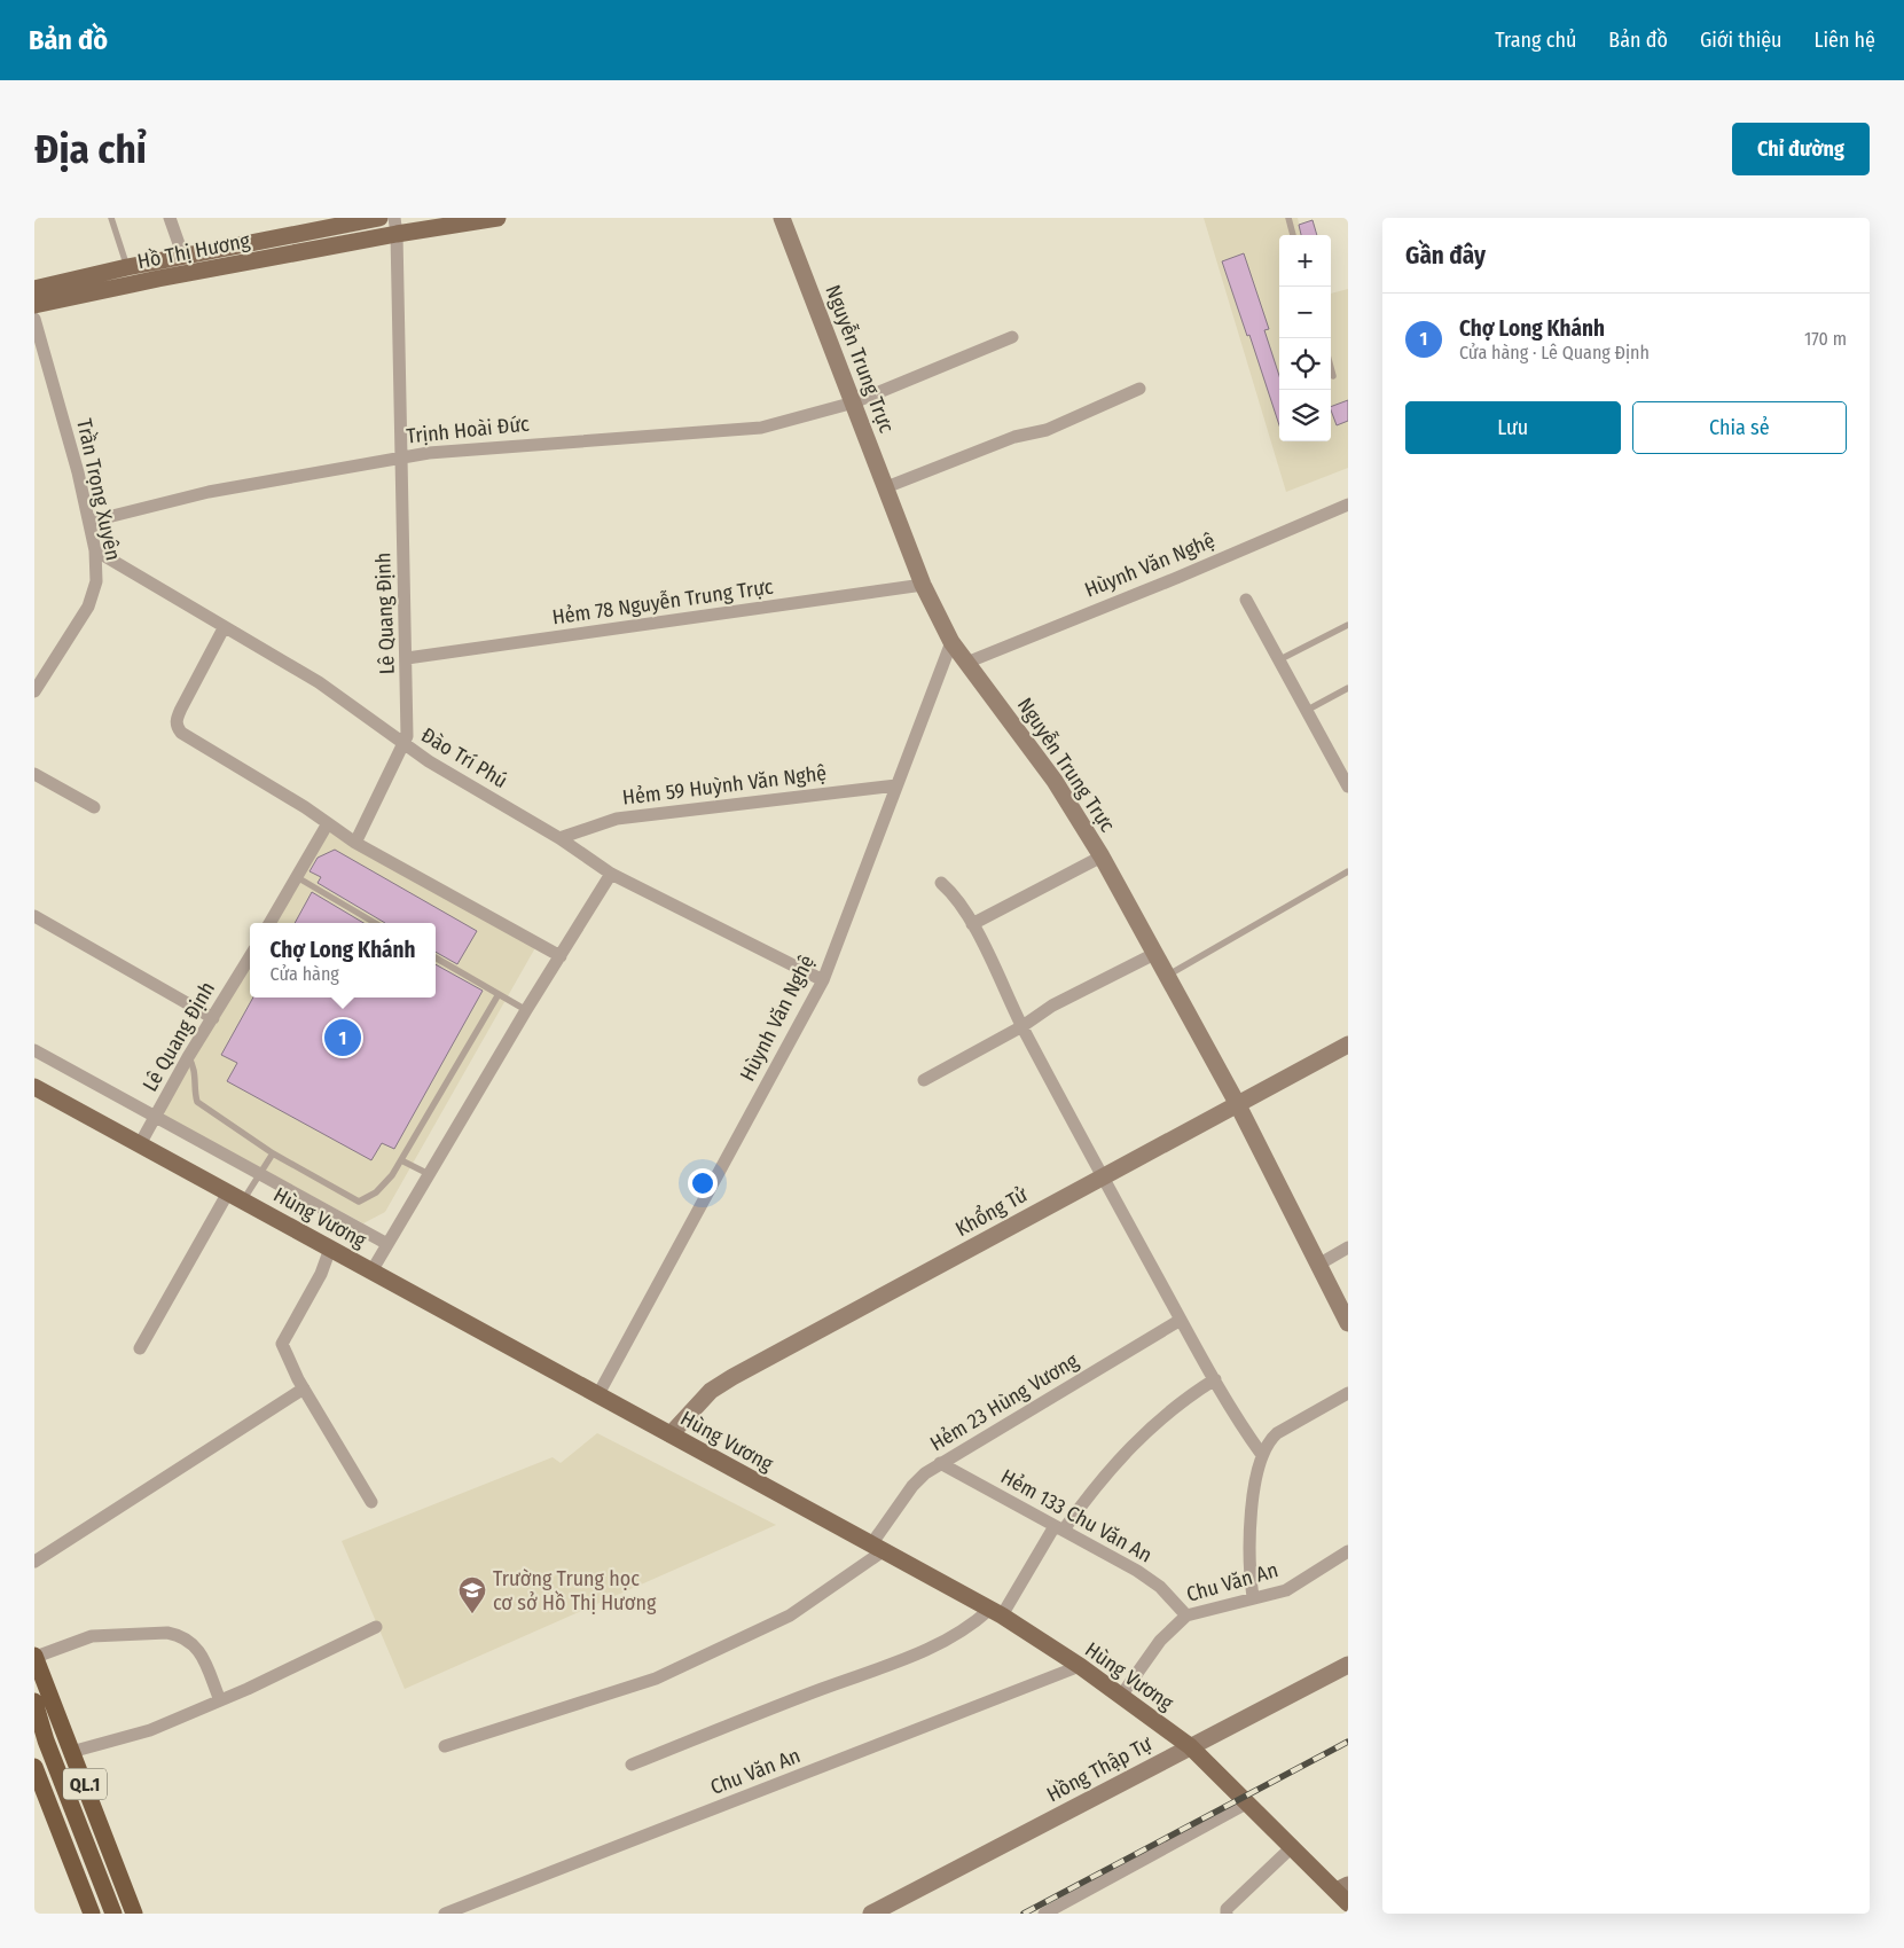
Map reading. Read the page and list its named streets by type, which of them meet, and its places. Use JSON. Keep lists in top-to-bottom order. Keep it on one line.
{"streets":{"highway":["QL.1"],"main road":["Hồ Thị Hương","Hùng Vương"],"street":["Nguyễn Trung Trực","Trịnh Hoài Đức","Trần Trọng Xuyên","Hùynh Văn Nghệ","Hẻm 78 Nguyễn Trung Trực","Lê Quang Định","Đào Trí Phú","Hẻm 59 Huỳnh Văn Nghệ","Khổng Tử","Hẻm 23 Hùng Vương","Hẻm 133 Chu Văn An","Chu Văn An","Hồng Thập Tự"]},"crossings":[["Hồ Thị Hương","Lê Quang Định"],["Nguyễn Trung Trực","Trịnh Hoài Đức"],["Nguyễn Trung Trực","Hùynh Văn Nghệ"],["Nguyễn Trung Trực","Hẻm 78 Nguyễn Trung Trực"],["Nguyễn Trung Trực","Khổng Tử"],["Trịnh Hoài Đức","Trần Trọng Xuyên"],["Trịnh Hoài Đức","Lê Quang Định"],["Trần Trọng Xuyên","Đào Trí Phú"],["Hùynh Văn Nghệ","Đào Trí Phú"],["Hùynh Văn Nghệ","Hẻm 59 Huỳnh Văn Nghệ"],["Hùynh Văn Nghệ","Hùng Vương"],["Hẻm 78 Nguyễn Trung Trực","Lê Quang Định"],["Lê Quang Định","Đào Trí Phú"],["Lê Quang Định","Hùng Vương"],["Đào Trí Phú","Hẻm 59 Huỳnh Văn Nghệ"],["Khổng Tử","Hùng Vương"],["Hùng Vương","Hẻm 23 Hùng Vương"],["Hùng Vương","Chu Văn An"],["Hùng Vương","Hồng Thập Tự"],["Hẻm 23 Hùng Vương","Hẻm 133 Chu Văn An"],["Hẻm 133 Chu Văn An","Chu Văn An"]],"places":{"school or university":["Trường Trung học cơ sở Hồ Thị Hương"]},"page":{"header":"Bản đồ","nav":["Trang chủ","Bản đồ","Giới thiệu","Liên hệ"],"buttons":["Chỉ đường",["Lưu","Chia sẻ"]],"title":"Địa chỉ","heading":"Gần đây","map_buttons":["+","−"],"list":[{"mark":"1","name":"Chợ Long Khánh","note":"Cửa hàng · Lê Quang Định","value":"170 m"}],"popup":["Chợ Long Khánh","Cửa hàng"],"pins":"1"}}
